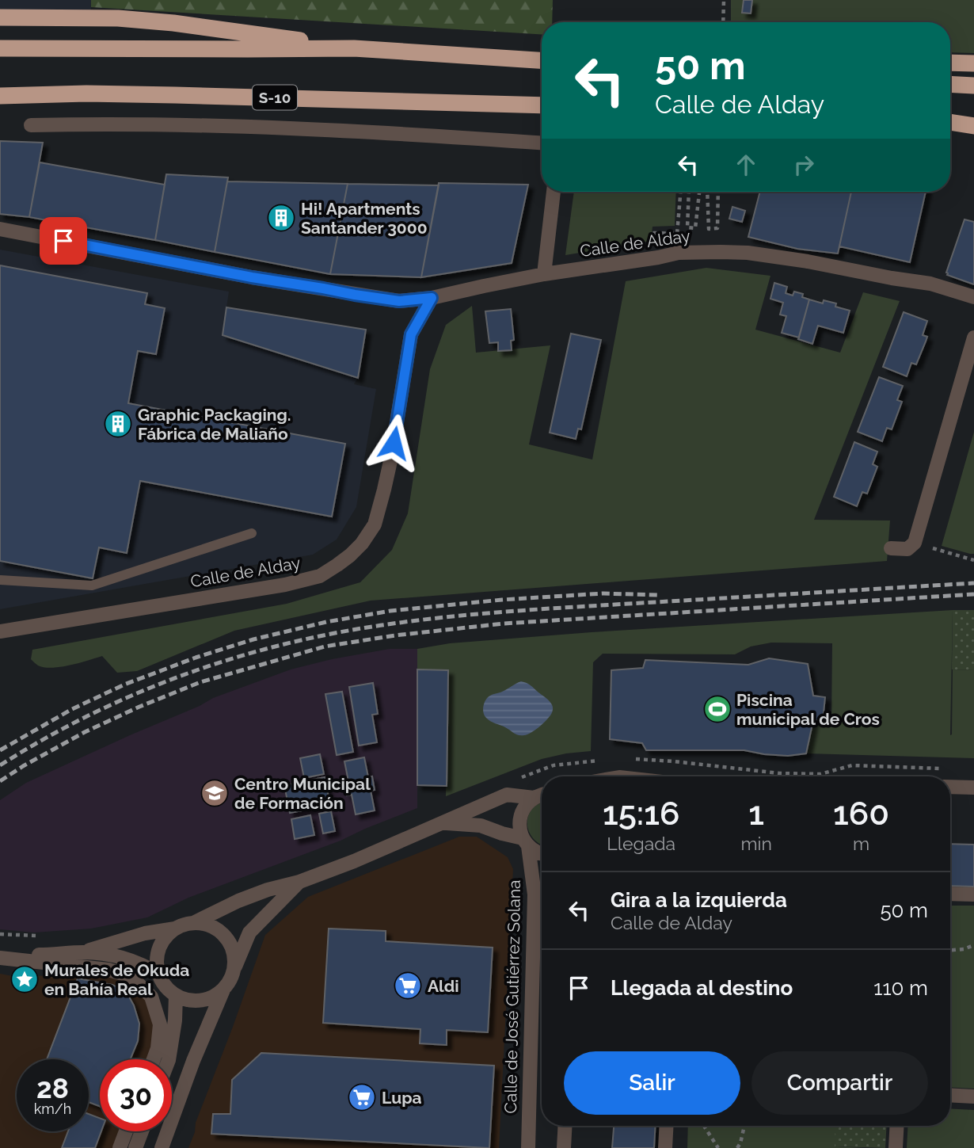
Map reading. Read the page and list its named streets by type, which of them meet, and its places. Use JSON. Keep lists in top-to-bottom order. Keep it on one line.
{"streets":{"highway":["S-10"],"street":["Calle de Alday","Calle de José Gutiérrez Solana"]},"places":{"building":["Hi! Apartments Santander 3000","Graphic Packaging. Fábrica de Maliaño"],"sports":["Piscina municipal de Cros"],"school or university":["Centro Municipal de Formación"],"place":["Murales de Okuda en Bahía Real"],"supermarket":["Aldi","Lupa"]},"page":{"turn":["50 m","Calle de Alday"],"eta":["15:16","Llegada","1","min","160","m"],"list":[{"name":"Gira a la izquierda","note":"Calle de Alday","value":"50 m"},{"name":"Llegada al destino","value":"110 m"}],"buttons":["Salir","Compartir"],"speed":"28 km/h","limit":"30"}}
